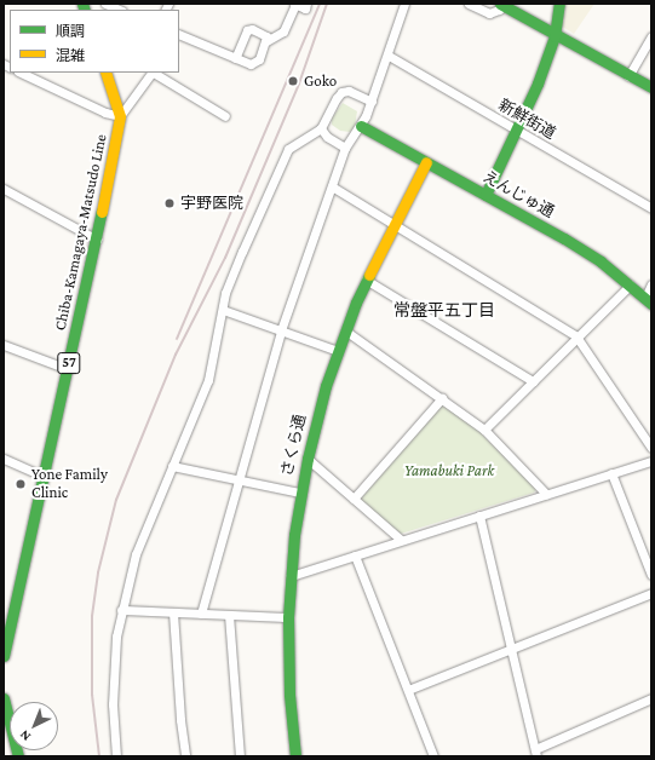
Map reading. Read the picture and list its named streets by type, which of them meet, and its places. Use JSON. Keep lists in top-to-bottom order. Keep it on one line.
{"streets":{"street":["新鮮街道","えんじゅ通","Chiba-Kamagaya-Matsudo Line","57","さくら通"]},"crossings":[["えんじゅ通","さくら通"]],"districts":["常盤平五丁目"],"parks":["Yamabuki Park"],"places":["Goko","宇野医院","Yone Family Clinic"],"legend":["順調","混雑"],"north":"bottom left"}
